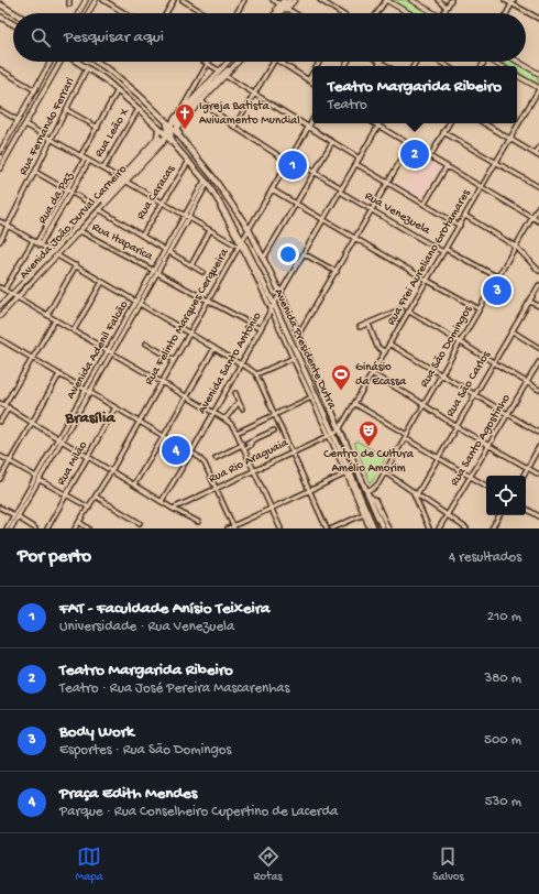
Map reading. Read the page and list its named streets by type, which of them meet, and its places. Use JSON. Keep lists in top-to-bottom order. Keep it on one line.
{"streets":{"highway":["Avenida Presidente Dutra"],"main road":["Avenida João Durval Carneiro"],"street":["Rua Fernando Ferrari","Rua Leão X","Rua Caracas","Rua da Paz","Rua Venezuela","Rua Itaparica","Rua Frei Aureliano Grotamares","Rua Felinto Marques Cerqueira","Rua São Domingos","Avenida Adenil Falcão","Avenida Santo Antônio","Rua São Carlos","Rua Santo Agostinho","Rua Rio Araguaia","Rua Milão"]},"crossings":[["Rua Fernando Ferrari","Avenida Presidente Dutra"],["Rua Leão X","Avenida Presidente Dutra"],["Rua Caracas","Avenida Presidente Dutra"],["Rua Venezuela","Rua Frei Aureliano Grotamares"],["Rua Venezuela","Rua Felinto Marques Cerqueira"],["Rua Venezuela","Rua São Domingos"],["Rua Venezuela","Avenida Santo Antônio"],["Avenida João Durval Carneiro","Rua Itaparica"],["Rua Itaparica","Rua Felinto Marques Cerqueira"],["Rua Itaparica","Avenida Adenil Falcão"],["Rua Itaparica","Avenida Santo Antônio"],["Rua Frei Aureliano Grotamares","Avenida Presidente Dutra"],["Rua Frei Aureliano Grotamares","Rua Rio Araguaia"],["Rua Felinto Marques Cerqueira","Avenida Presidente Dutra"],["Rua São Domingos","Avenida Presidente Dutra"],["Avenida Presidente Dutra","Avenida Adenil Falcão"],["Avenida Presidente Dutra","Avenida Santo Antônio"],["Avenida Presidente Dutra","Rua Rio Araguaia"]],"districts":["Brasília"],"places":{"church":["Igreja Batista Avivamento Mundial"],"sports":["Ginásio da Ecassa"],"theatre":["Centro de Cultura Amélio Amorim"]},"page":{"search":"Pesquisar aqui","popup":["Teatro Margarida Ribeiro","Teatro"],"pins":["2","1","3","4"],"heading":["Por perto","4 resultados"],"list":[{"mark":"1","name":"FAT - Faculdade Anísio Teixeira","note":"Universidade · Rua Venezuela","value":"210 m"},{"mark":"2","name":"Teatro Margarida Ribeiro","note":"Teatro · Rua José Pereira Mascarenhas","value":"380 m"},{"mark":"3","name":"Body Work","note":"Esportes · Rua São Domingos","value":"500 m"},{"mark":"4","name":"Praça Edith Mendes","note":"Parque · Rua Conselheiro Cupertino de Lacerda","value":"530 m"}],"nav":["Mapa","Rotas","Salvos"]}}
